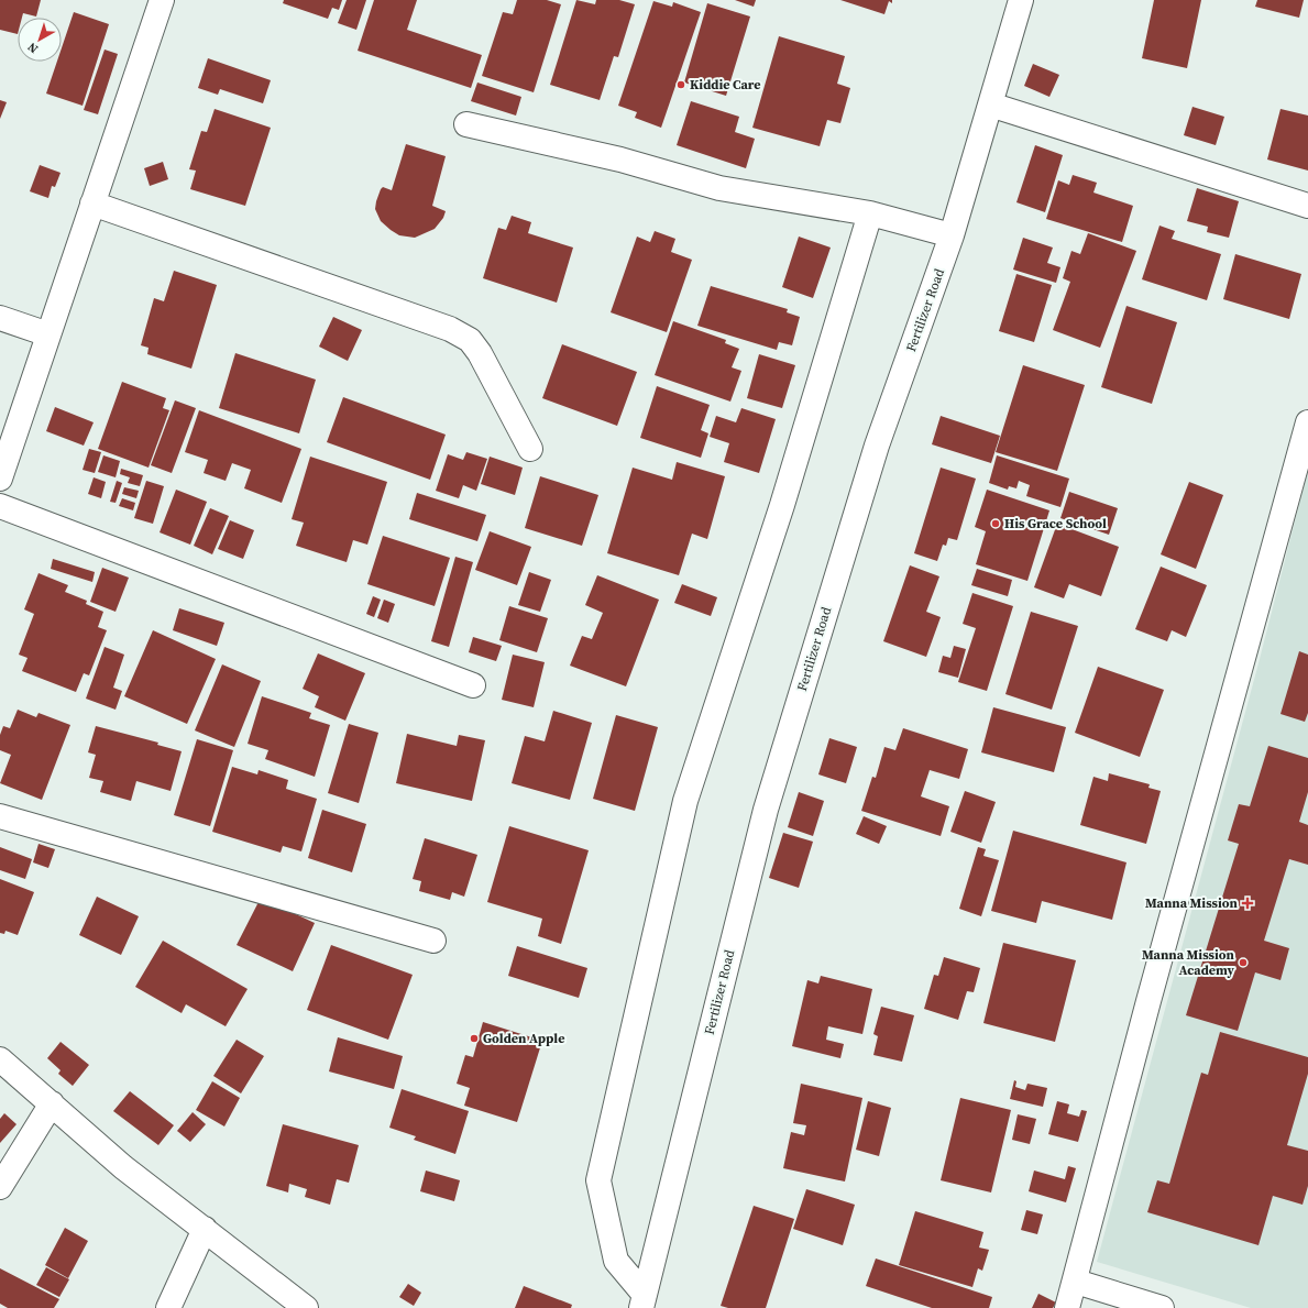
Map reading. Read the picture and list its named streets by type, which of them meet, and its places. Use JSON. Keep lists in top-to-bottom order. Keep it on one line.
{"streets":{"street":["Fertilizer Road"]},"places":{"other":["Kiddie Care","His Grace School","Manna Mission Academy","Golden Apple"],"health":["Manna Mission"]},"north":"bottom left"}
